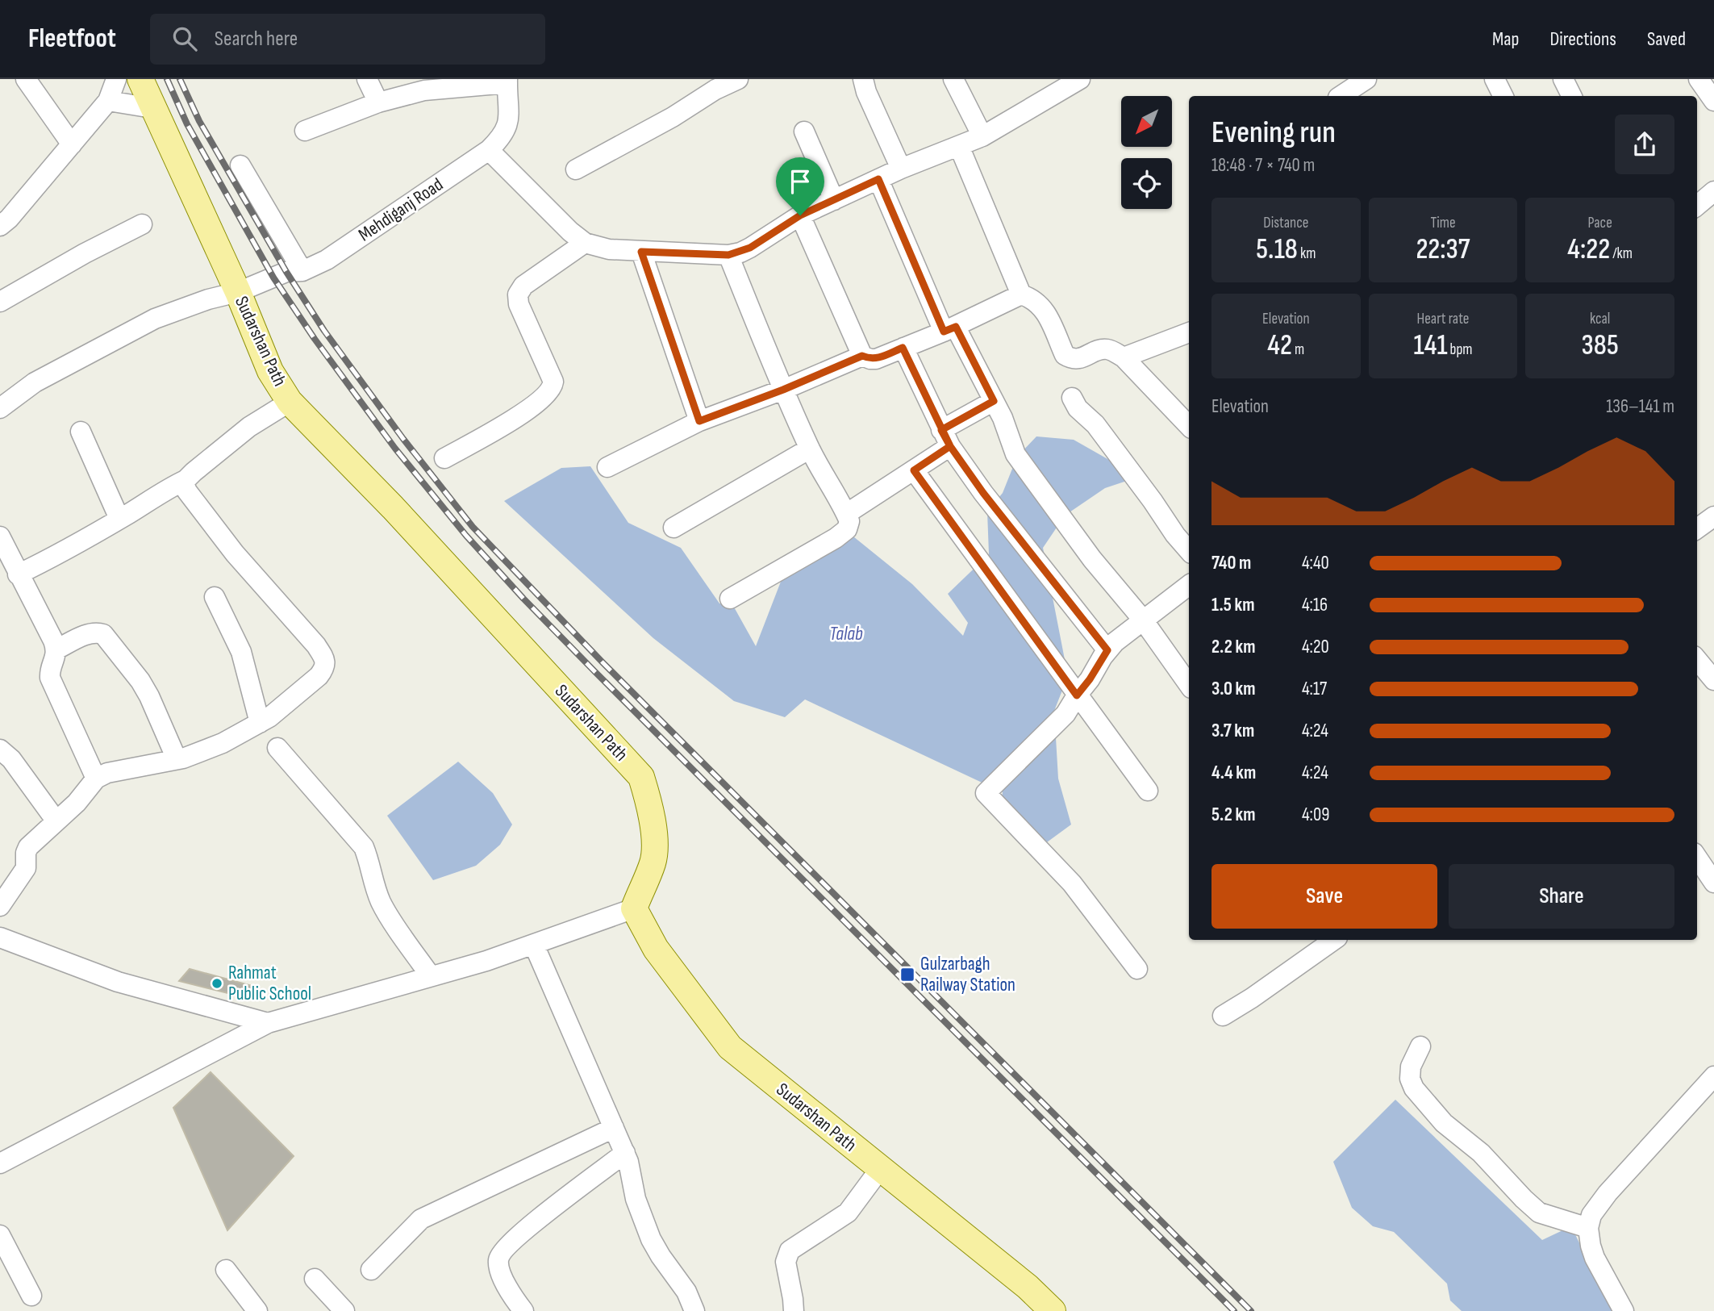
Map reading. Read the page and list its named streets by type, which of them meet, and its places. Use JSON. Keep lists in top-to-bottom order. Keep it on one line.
{"streets":{"main road":["Sudarshan Path"],"street":["Mehdiganj Road"]},"crossings":[["Mehdiganj Road","Sudarshan Path"]],"water":["Talab"],"places":{"transit":["Gulzarbagh Railway Station"],"other":["Rahmat Public School"]},"north":"bottom left","page":{"header":"Fleetfoot","search":"Search here","nav":["Map","Directions","Saved"],"heading":["Evening run","18:48 · 7 × 740 m"],"stats":[["Distance","5.18 km"],["Time","22:37"],["Pace","4:22 /km"],["Elevation","42 m"],["Heart rate","141 bpm"],["kcal","385"]],"chart":["Elevation","136–141 m"],"list":[{"name":"740 m","note":"4:40"},{"name":"1.5 km","note":"4:16"},{"name":"2.2 km","note":"4:20"},{"name":"3.0 km","note":"4:17"},{"name":"3.7 km","note":"4:24"},{"name":"4.4 km","note":"4:24"},{"name":"5.2 km","note":"4:09"}],"buttons":["Save","Share"]}}
